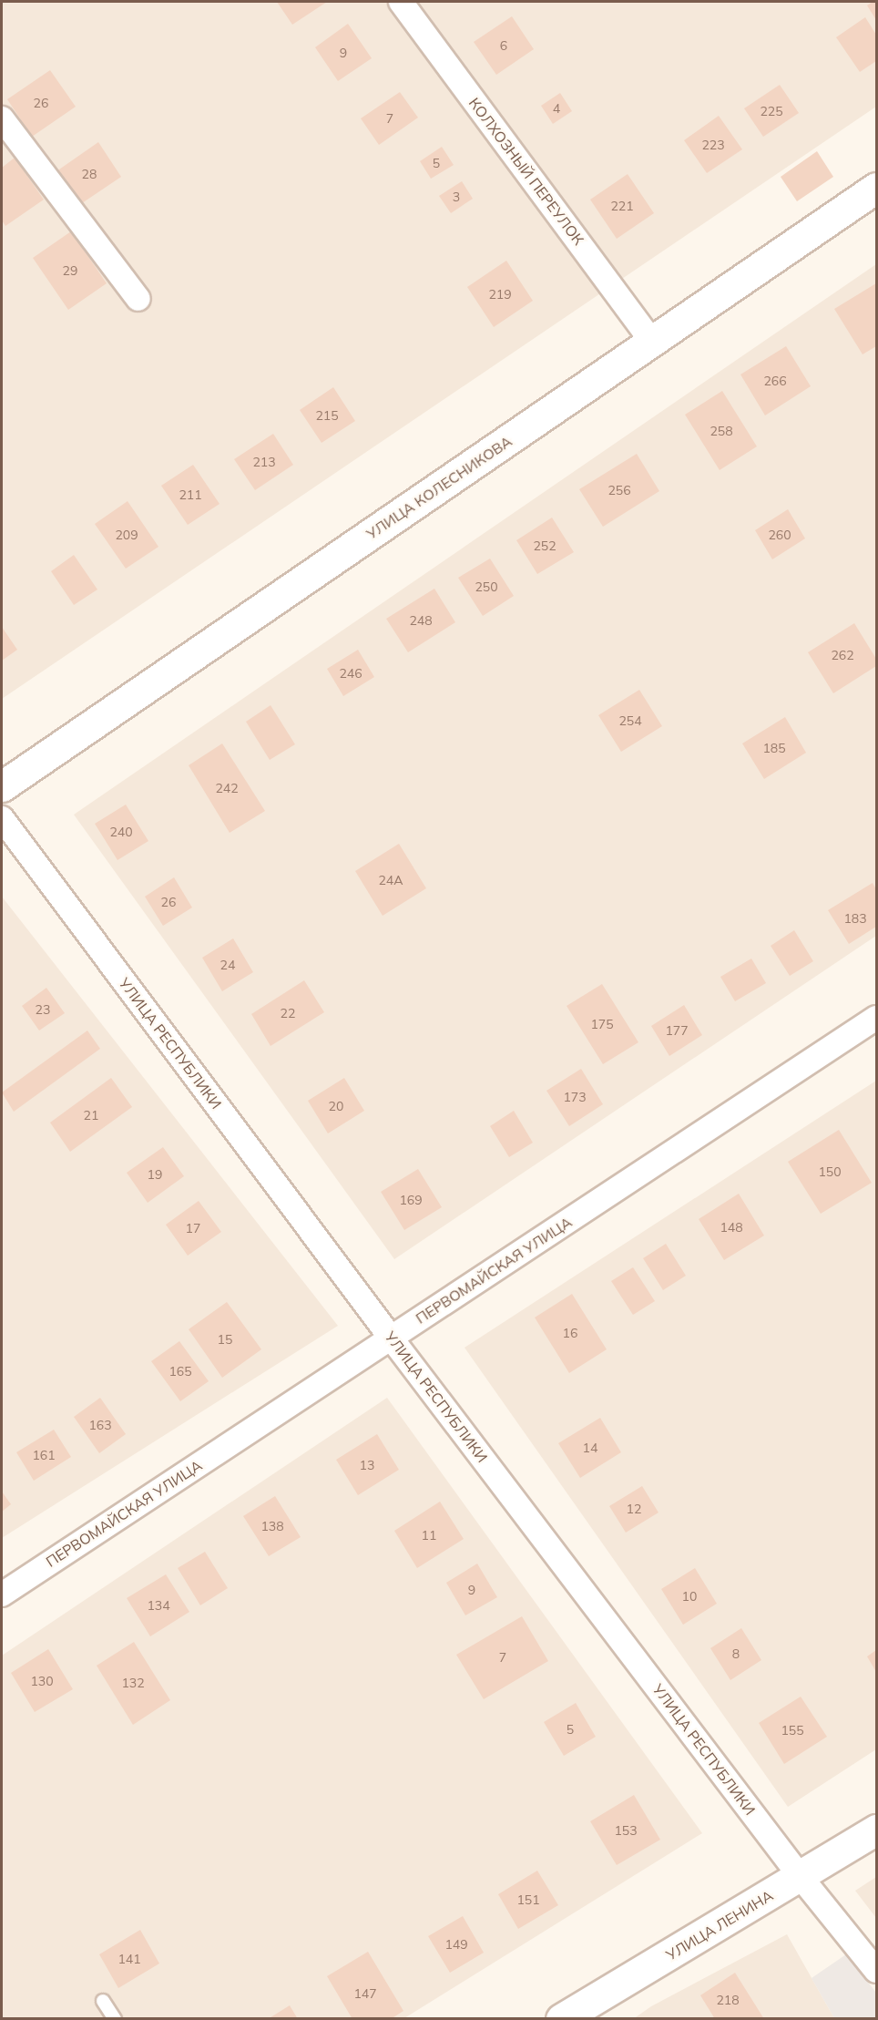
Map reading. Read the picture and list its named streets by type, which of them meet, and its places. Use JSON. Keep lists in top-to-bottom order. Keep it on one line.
{"streets":{"street":["КОЛХОЗНЫЙ ПЕРЕУЛОК","УЛИЦА КОЛЕСНИКОВА","УЛИЦА РЕСПУБЛИКИ","ПЕРВОМАЙСКАЯ УЛИЦА","УЛИЦА ЛЕНИНА"]},"crossings":[["КОЛХОЗНЫЙ ПЕРЕУЛОК","УЛИЦА КОЛЕСНИКОВА"],["УЛИЦА РЕСПУБЛИКИ","ПЕРВОМАЙСКАЯ УЛИЦА"],["УЛИЦА РЕСПУБЛИКИ","УЛИЦА ЛЕНИНА"]],"house_numbers":["6","9","26","4","225","7","223","5","28","3","221","29","219","266","215","258","213","256","211","209","260","252","250","248","262","246","254","185","242","240","24А","26","183","24","23","22","175","177","173","20","21","150","19","169","148","17","16","15","165","163","14","161","13","12","138","11","9","10","134","8","7","130","132","5","155","153","151","149","141","147","218"]}
